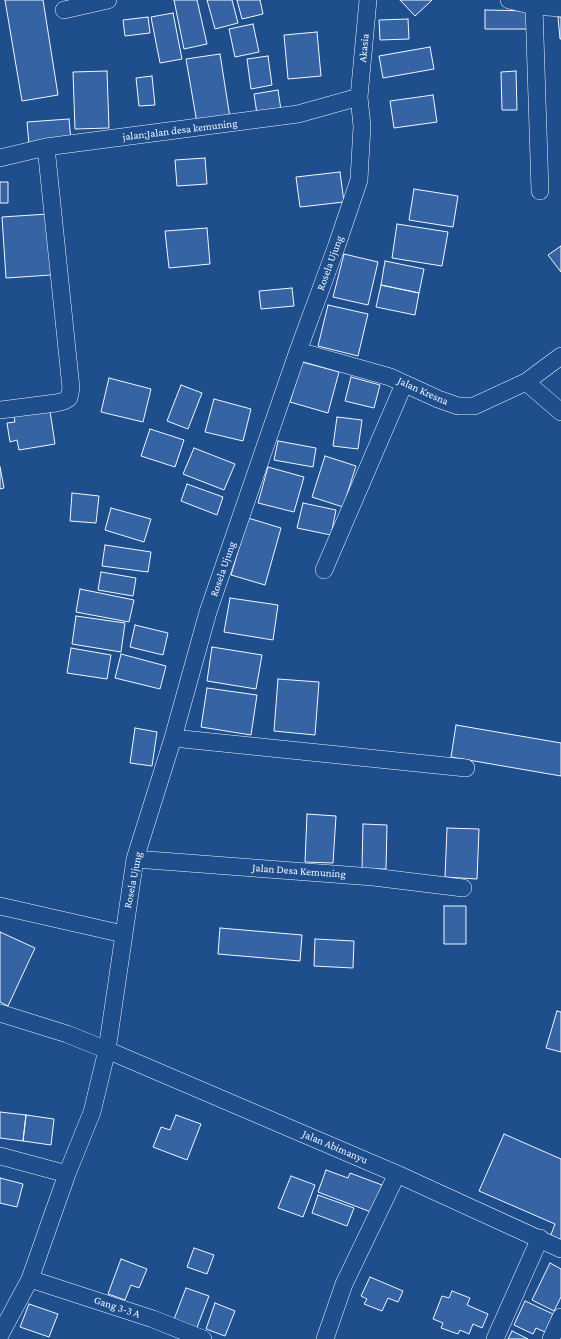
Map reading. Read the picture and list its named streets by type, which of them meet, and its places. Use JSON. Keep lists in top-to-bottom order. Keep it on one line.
{"streets":{"street":["Akasia","jalan;Jalan desa kemuning","Rosela Ujung","Jalan Kresna","Jalan Desa Kemuning","Jalan Abimanyu","Gang 3-3 A"]},"crossings":[["Akasia","jalan;Jalan desa kemuning"],["Akasia","Rosela Ujung"],["jalan;Jalan desa kemuning","Rosela Ujung"],["Rosela Ujung","Jalan Kresna"],["Rosela Ujung","Jalan Desa Kemuning"],["Rosela Ujung","Jalan Abimanyu"],["Rosela Ujung","Gang 3-3 A"]]}
